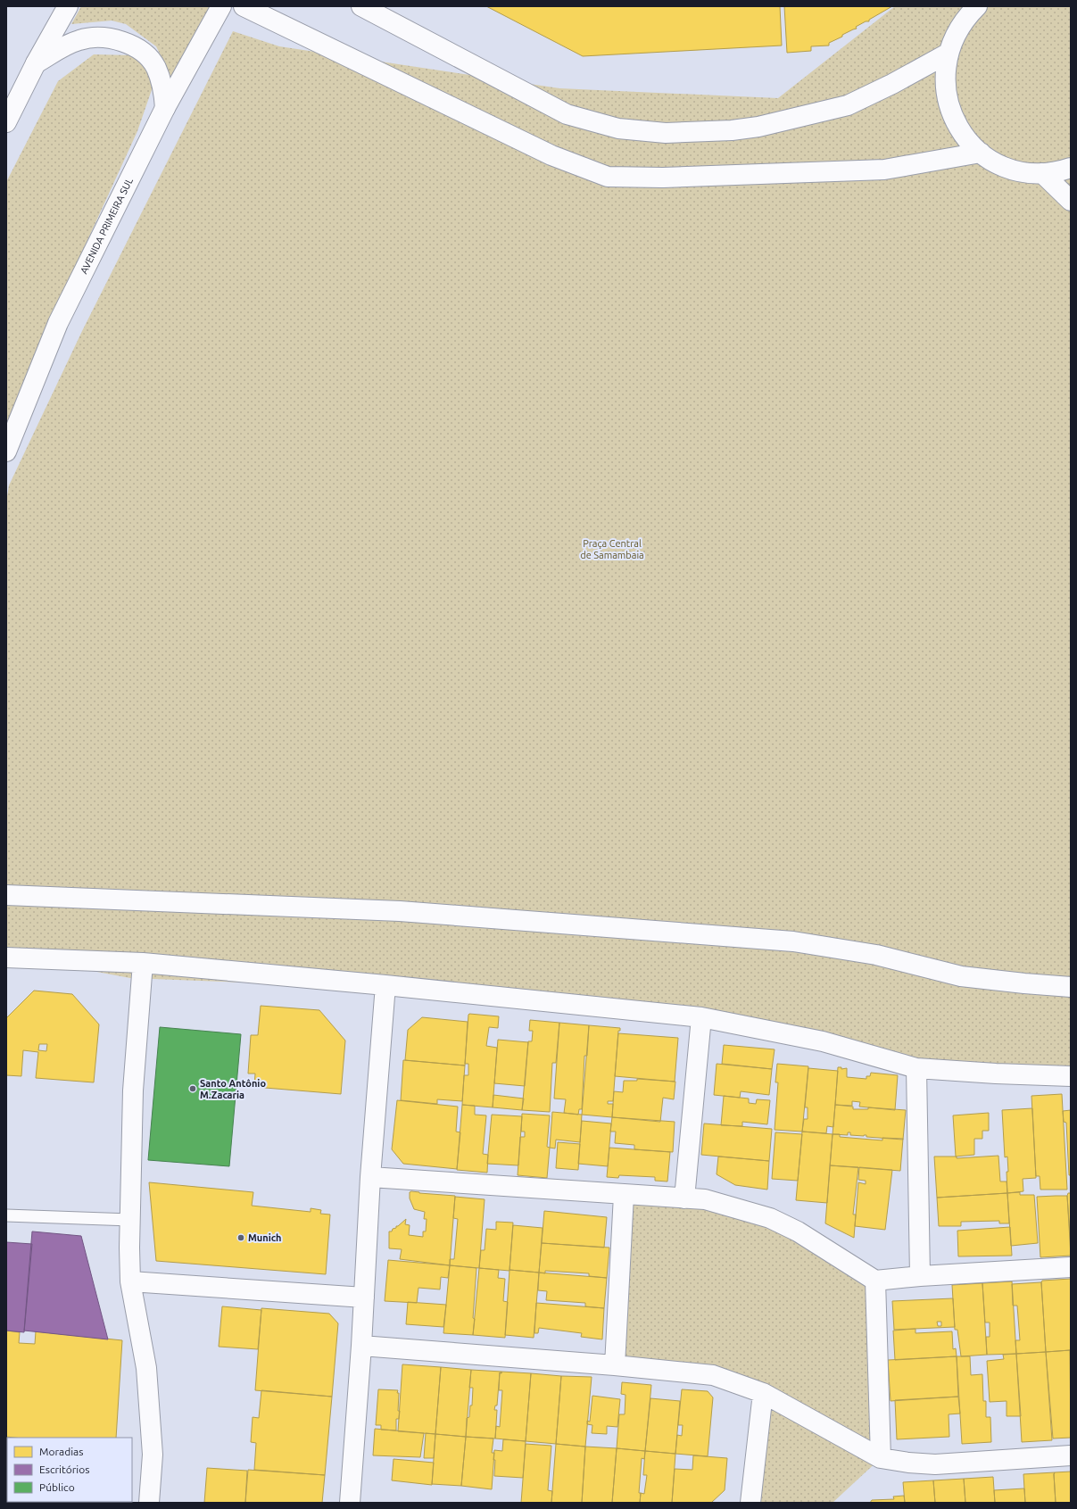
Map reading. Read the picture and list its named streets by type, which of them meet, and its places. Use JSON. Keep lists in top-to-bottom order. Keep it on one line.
{"streets":{"street":["AVENIDA PRIMEIRA SUL"]},"parks":["Praça Central de Samambaia"],"places":["Santo Antônio M.Zacaria","Munich"],"legend":["Moradias","Escritórios","Público"]}
